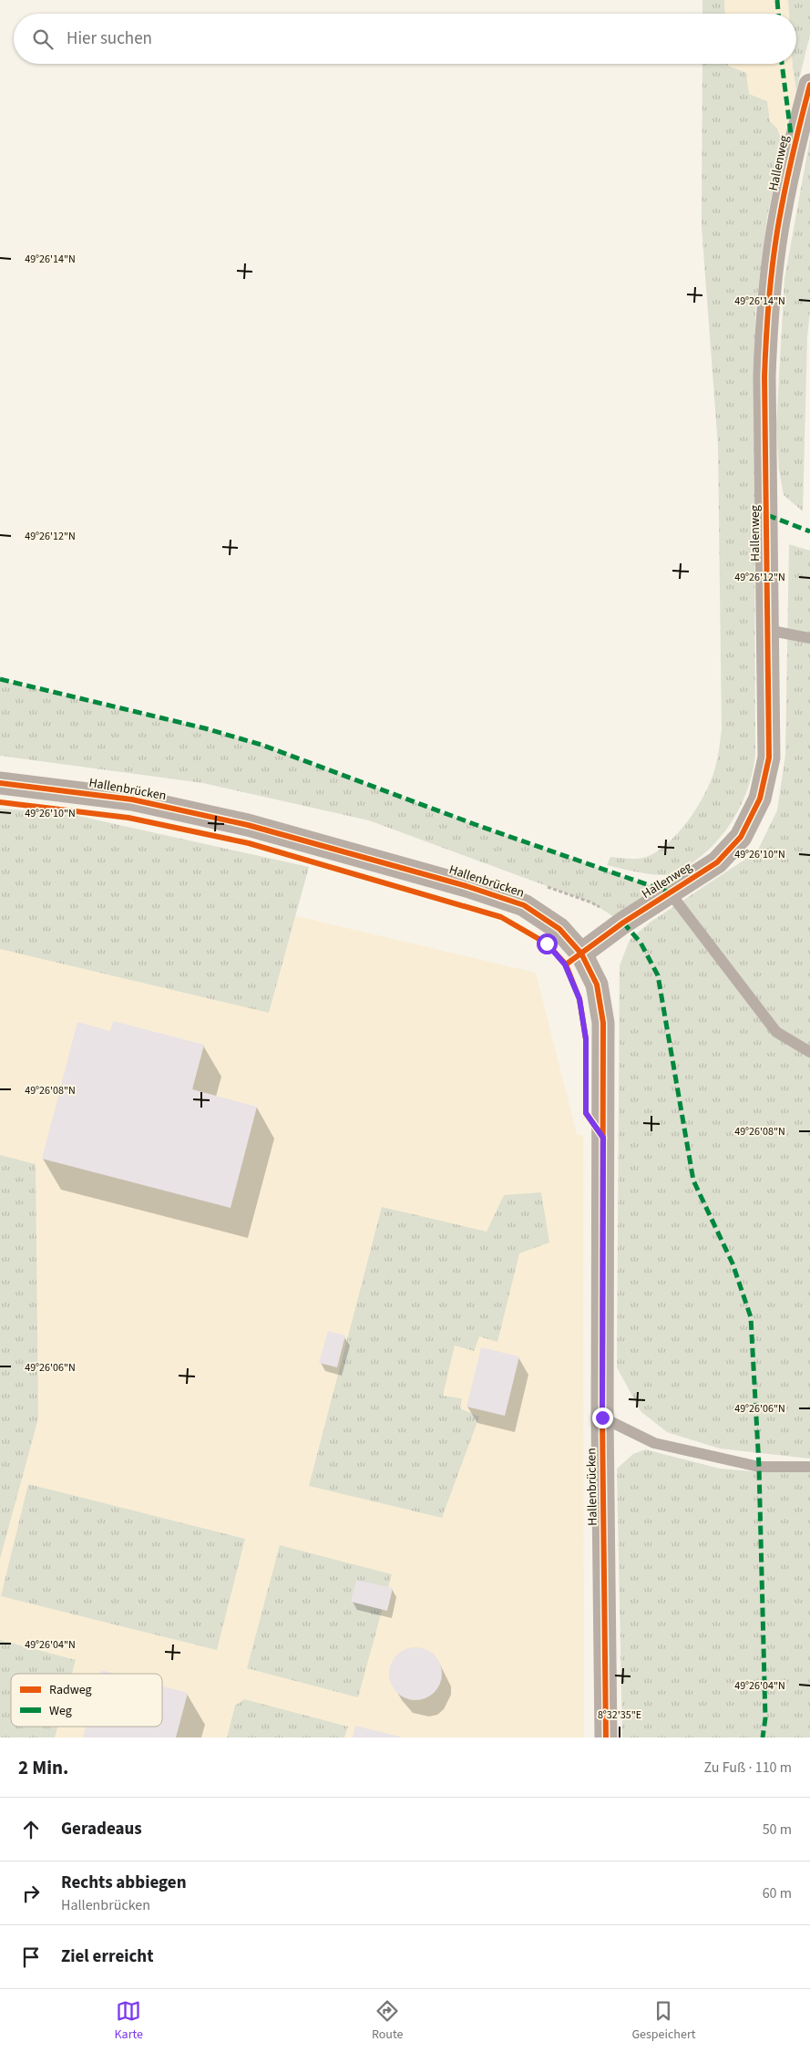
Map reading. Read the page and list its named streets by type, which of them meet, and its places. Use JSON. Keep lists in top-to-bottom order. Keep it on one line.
{"streets":{"street":["Hallenweg","Hallenbrücken"]},"crossings":[["Hallenweg","Hallenbrücken"]],"legend":["Radweg","Weg"],"page":{"search":"Hier suchen","heading":["2 Min.","Zu Fuß · 110 m"],"list":[["Geradeaus","50 m"],["Rechts abbiegen","Hallenbrücken","60 m"],"Ziel erreicht"],"nav":["Karte","Route","Gespeichert"]},"coordinates":["49°26'14\"N","49°26'12\"N","49°26'10\"N","49°26'08\"N","49°26'06\"N","49°26'04\"N","8°32'35\"E"]}
